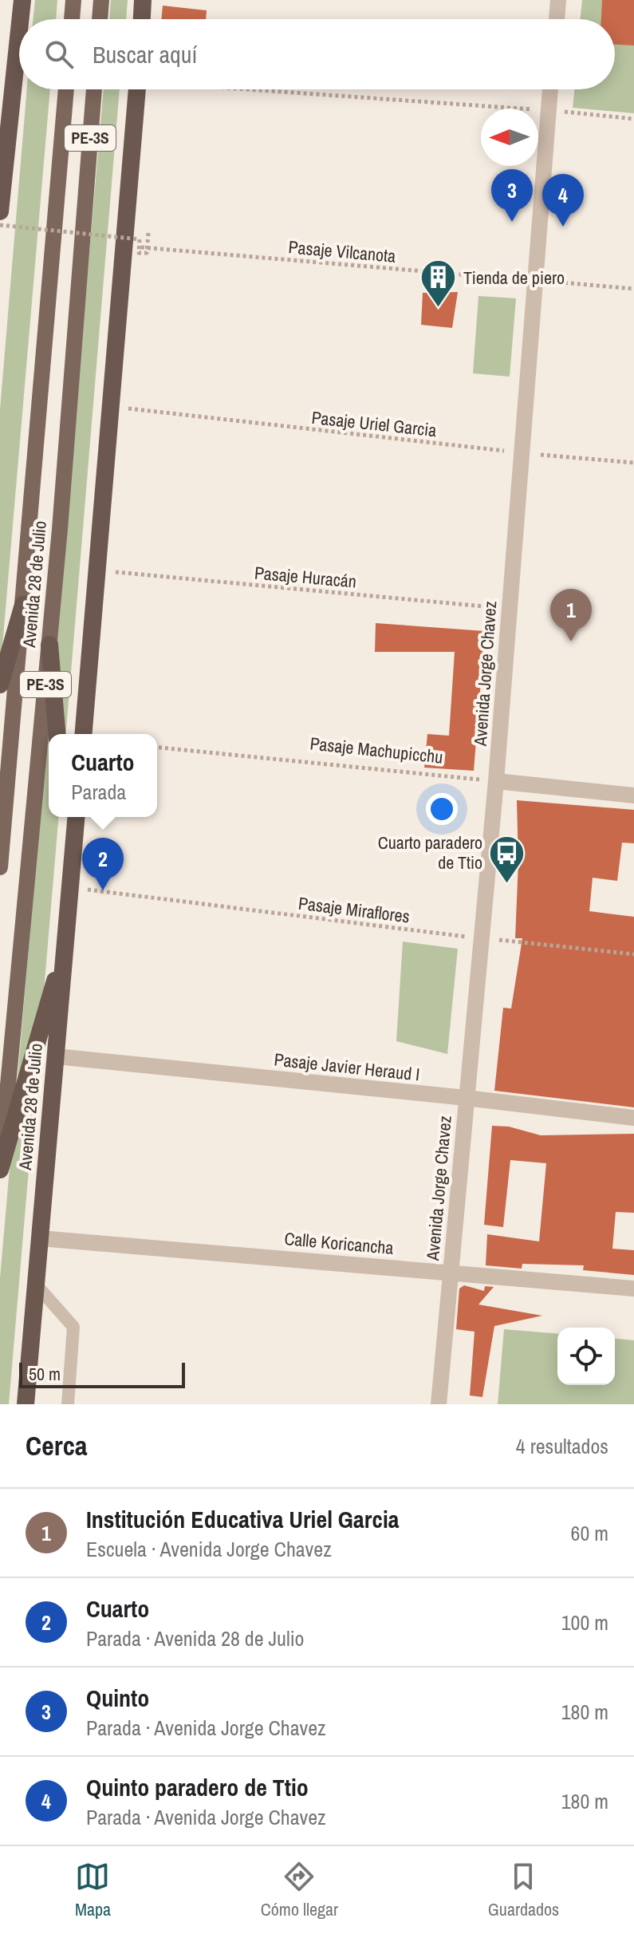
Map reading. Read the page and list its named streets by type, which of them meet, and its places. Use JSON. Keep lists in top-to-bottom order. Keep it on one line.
{"streets":{"highway":["Avenida 28 de Julio"],"main road":["PE-3S"],"street":["Avenida Jorge Chavez","Pasaje Javier Heraud I","Calle Koricancha"],"path":["Pasaje Vilcanota","Pasaje Uriel Garcia","Pasaje Huracán","Pasaje Machupicchu","Pasaje Miraflores"]},"crossings":[["Pasaje Vilcanota","Avenida Jorge Chavez"],["Pasaje Uriel Garcia","Avenida Jorge Chavez"],["Pasaje Huracán","Avenida Jorge Chavez"],["Avenida 28 de Julio","Pasaje Miraflores"],["Avenida 28 de Julio","Pasaje Javier Heraud I"],["Avenida 28 de Julio","Calle Koricancha"],["Avenida Jorge Chavez","Pasaje Machupicchu"],["Avenida Jorge Chavez","Pasaje Miraflores"],["Avenida Jorge Chavez","Pasaje Javier Heraud I"],["Avenida Jorge Chavez","Calle Koricancha"]],"places":{"building":["Tienda de piero"],"bus stop":["Cuarto paradero de Ttio"]},"scale_bar":"50 m","north":"left","page":{"search":"Buscar aquí","pins":["3","4","1","2"],"popup":["Cuarto","Parada"],"scale":"50 m","heading":["Cerca","4 resultados"],"list":[{"mark":"1","name":"Institución Educativa Uriel Garcia","note":"Escuela · Avenida Jorge Chavez","value":"60 m"},{"mark":"2","name":"Cuarto","note":"Parada · Avenida 28 de Julio","value":"100 m"},{"mark":"3","name":"Quinto","note":"Parada · Avenida Jorge Chavez","value":"180 m"},{"mark":"4","name":"Quinto paradero de Ttio","note":"Parada · Avenida Jorge Chavez","value":"180 m"}],"nav":["Mapa","Cómo llegar","Guardados"]}}
